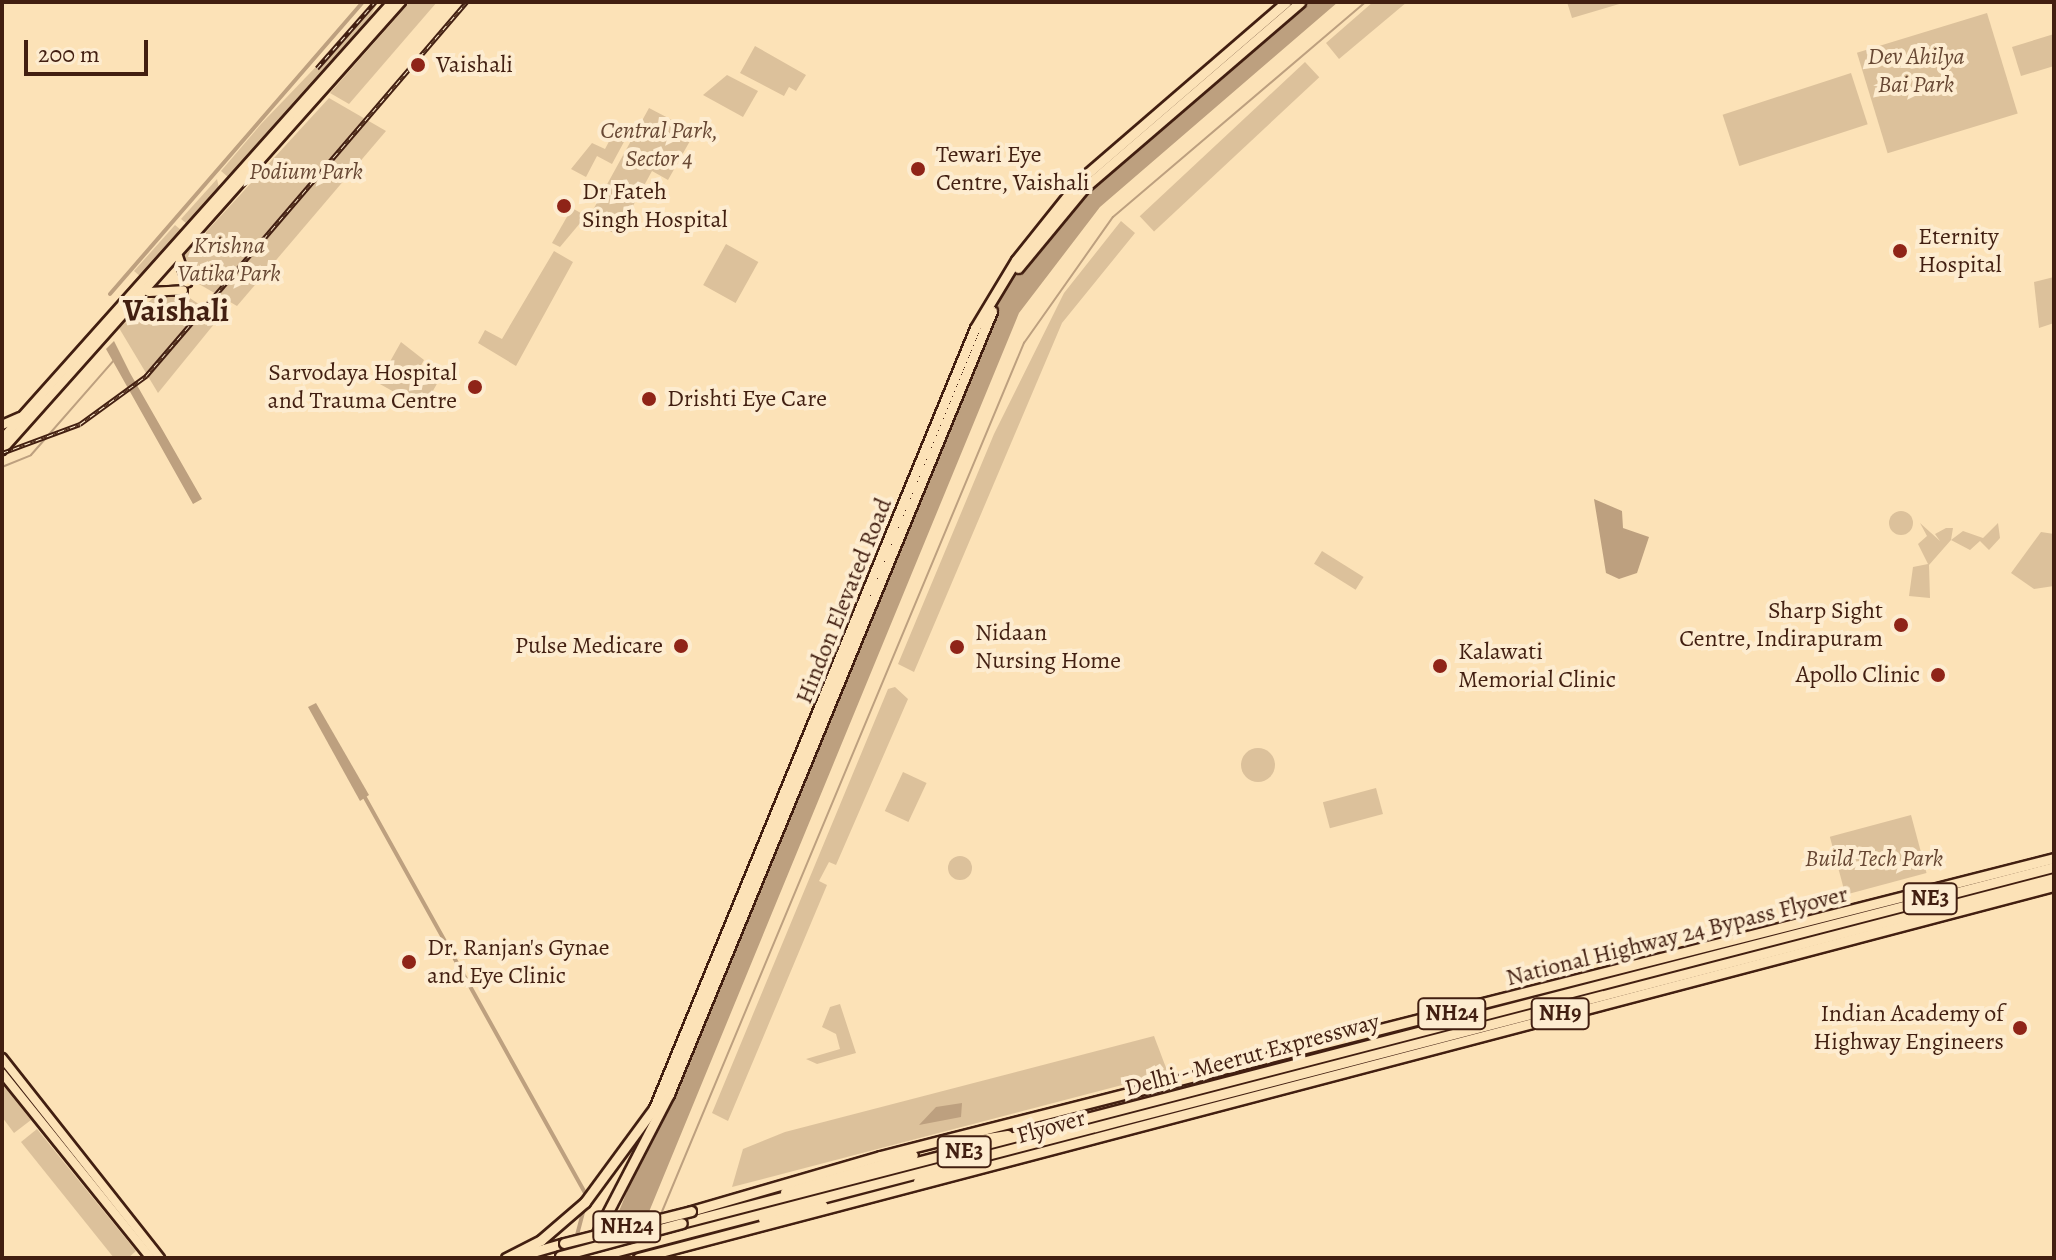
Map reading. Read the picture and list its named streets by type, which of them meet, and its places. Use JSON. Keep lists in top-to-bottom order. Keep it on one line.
{"streets":{"highway":["Hindon Elevated Road","NE3","National Highway 24 Bypass Flyover","NH24","NH9","Delhi - Meerut Expressway","Flyover"]},"crossings":[["National Highway 24 Bypass Flyover","Delhi - Meerut Expressway"]],"districts":["Vaishali"],"parks":["Dev Ahilya Bai Park","Central Park, Sector 4","Podium Park","Krishna Vatika Park","Build Tech Park"],"places":["Vaishali","Tewari Eye Centre, Vaishali","Dr Fateh Singh Hospital","Eternity Hospital","Sarvodaya Hospital and Trauma Centre","Drishti Eye Care","Sharp Sight Centre, Indirapuram","Pulse Medicare","Nidaan Nursing Home","Kalawati Memorial Clinic","Apollo Clinic","Dr. Ranjan's Gynae and Eye Clinic","Indian Academy of Highway Engineers"],"scale_bar":"200 m"}
